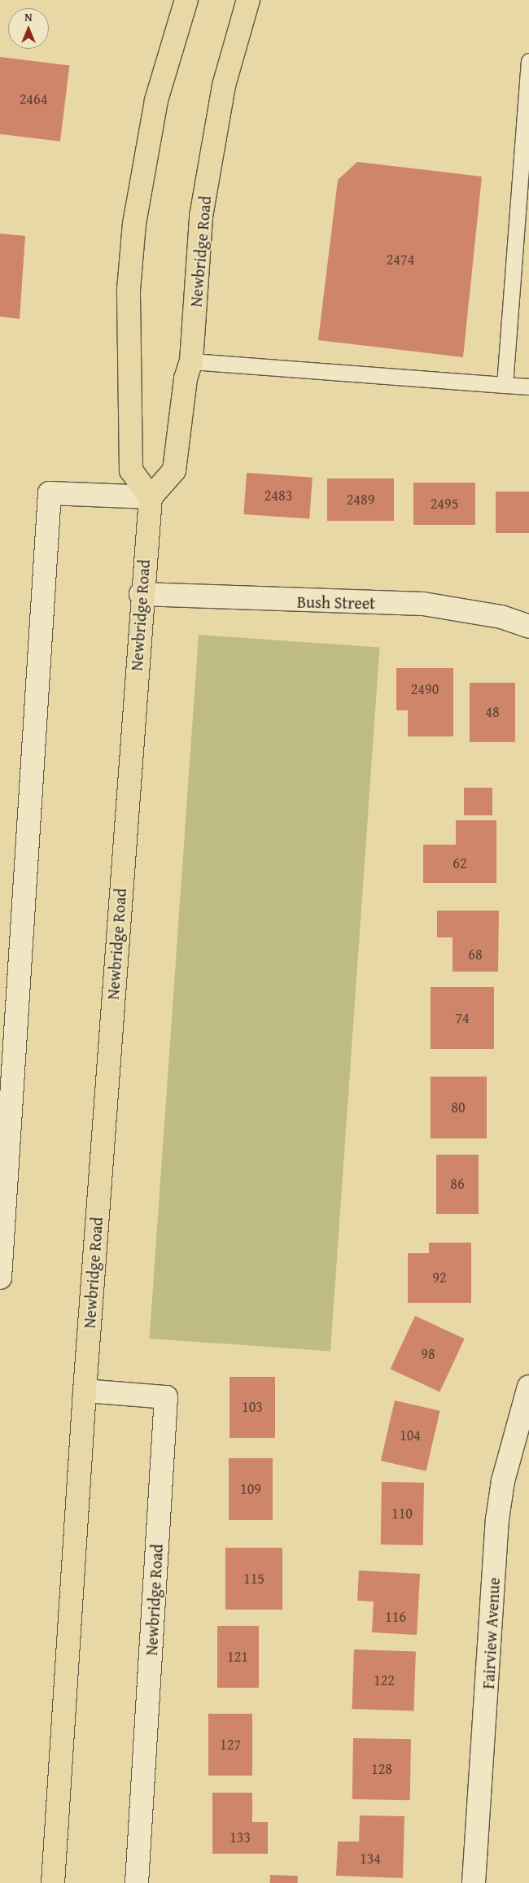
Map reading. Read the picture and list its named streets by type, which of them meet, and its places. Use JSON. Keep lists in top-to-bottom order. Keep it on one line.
{"streets":{"main road":["Newbridge Road"],"street":["Bush Street","Fairview Avenue"]},"crossings":[["Newbridge Road","Bush Street"]],"house_numbers":["2464","2474","2483","2489","2495","2490","48","62","68","74","80","86","92","98","103","104","109","110","115","116","121","122","127","128","133","134"],"north":"top"}
